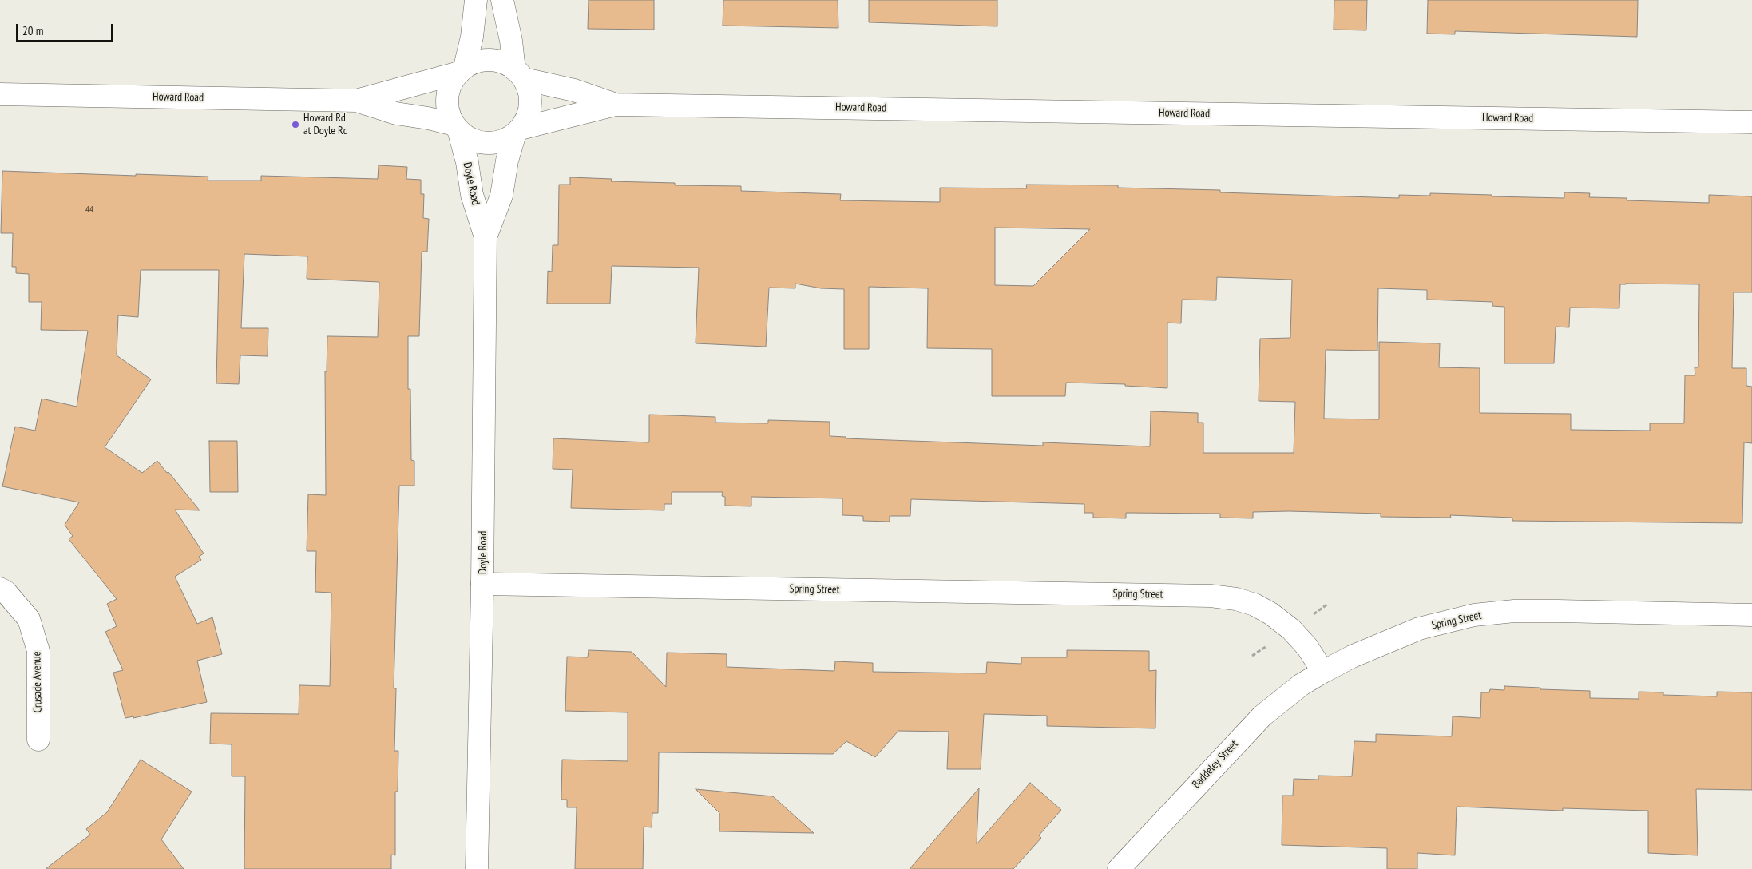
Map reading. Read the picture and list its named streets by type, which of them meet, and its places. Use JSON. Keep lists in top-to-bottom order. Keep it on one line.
{"streets":{"street":["Howard Road","Doyle Road","Spring Street","Crusade Avenue","Baddeley Street"]},"crossings":[["Howard Road","Doyle Road"],["Doyle Road","Spring Street"],["Spring Street","Baddeley Street"]],"places":["Howard Rd at Doyle Rd"],"house_numbers":["44"],"scale_bar":"20 m"}
